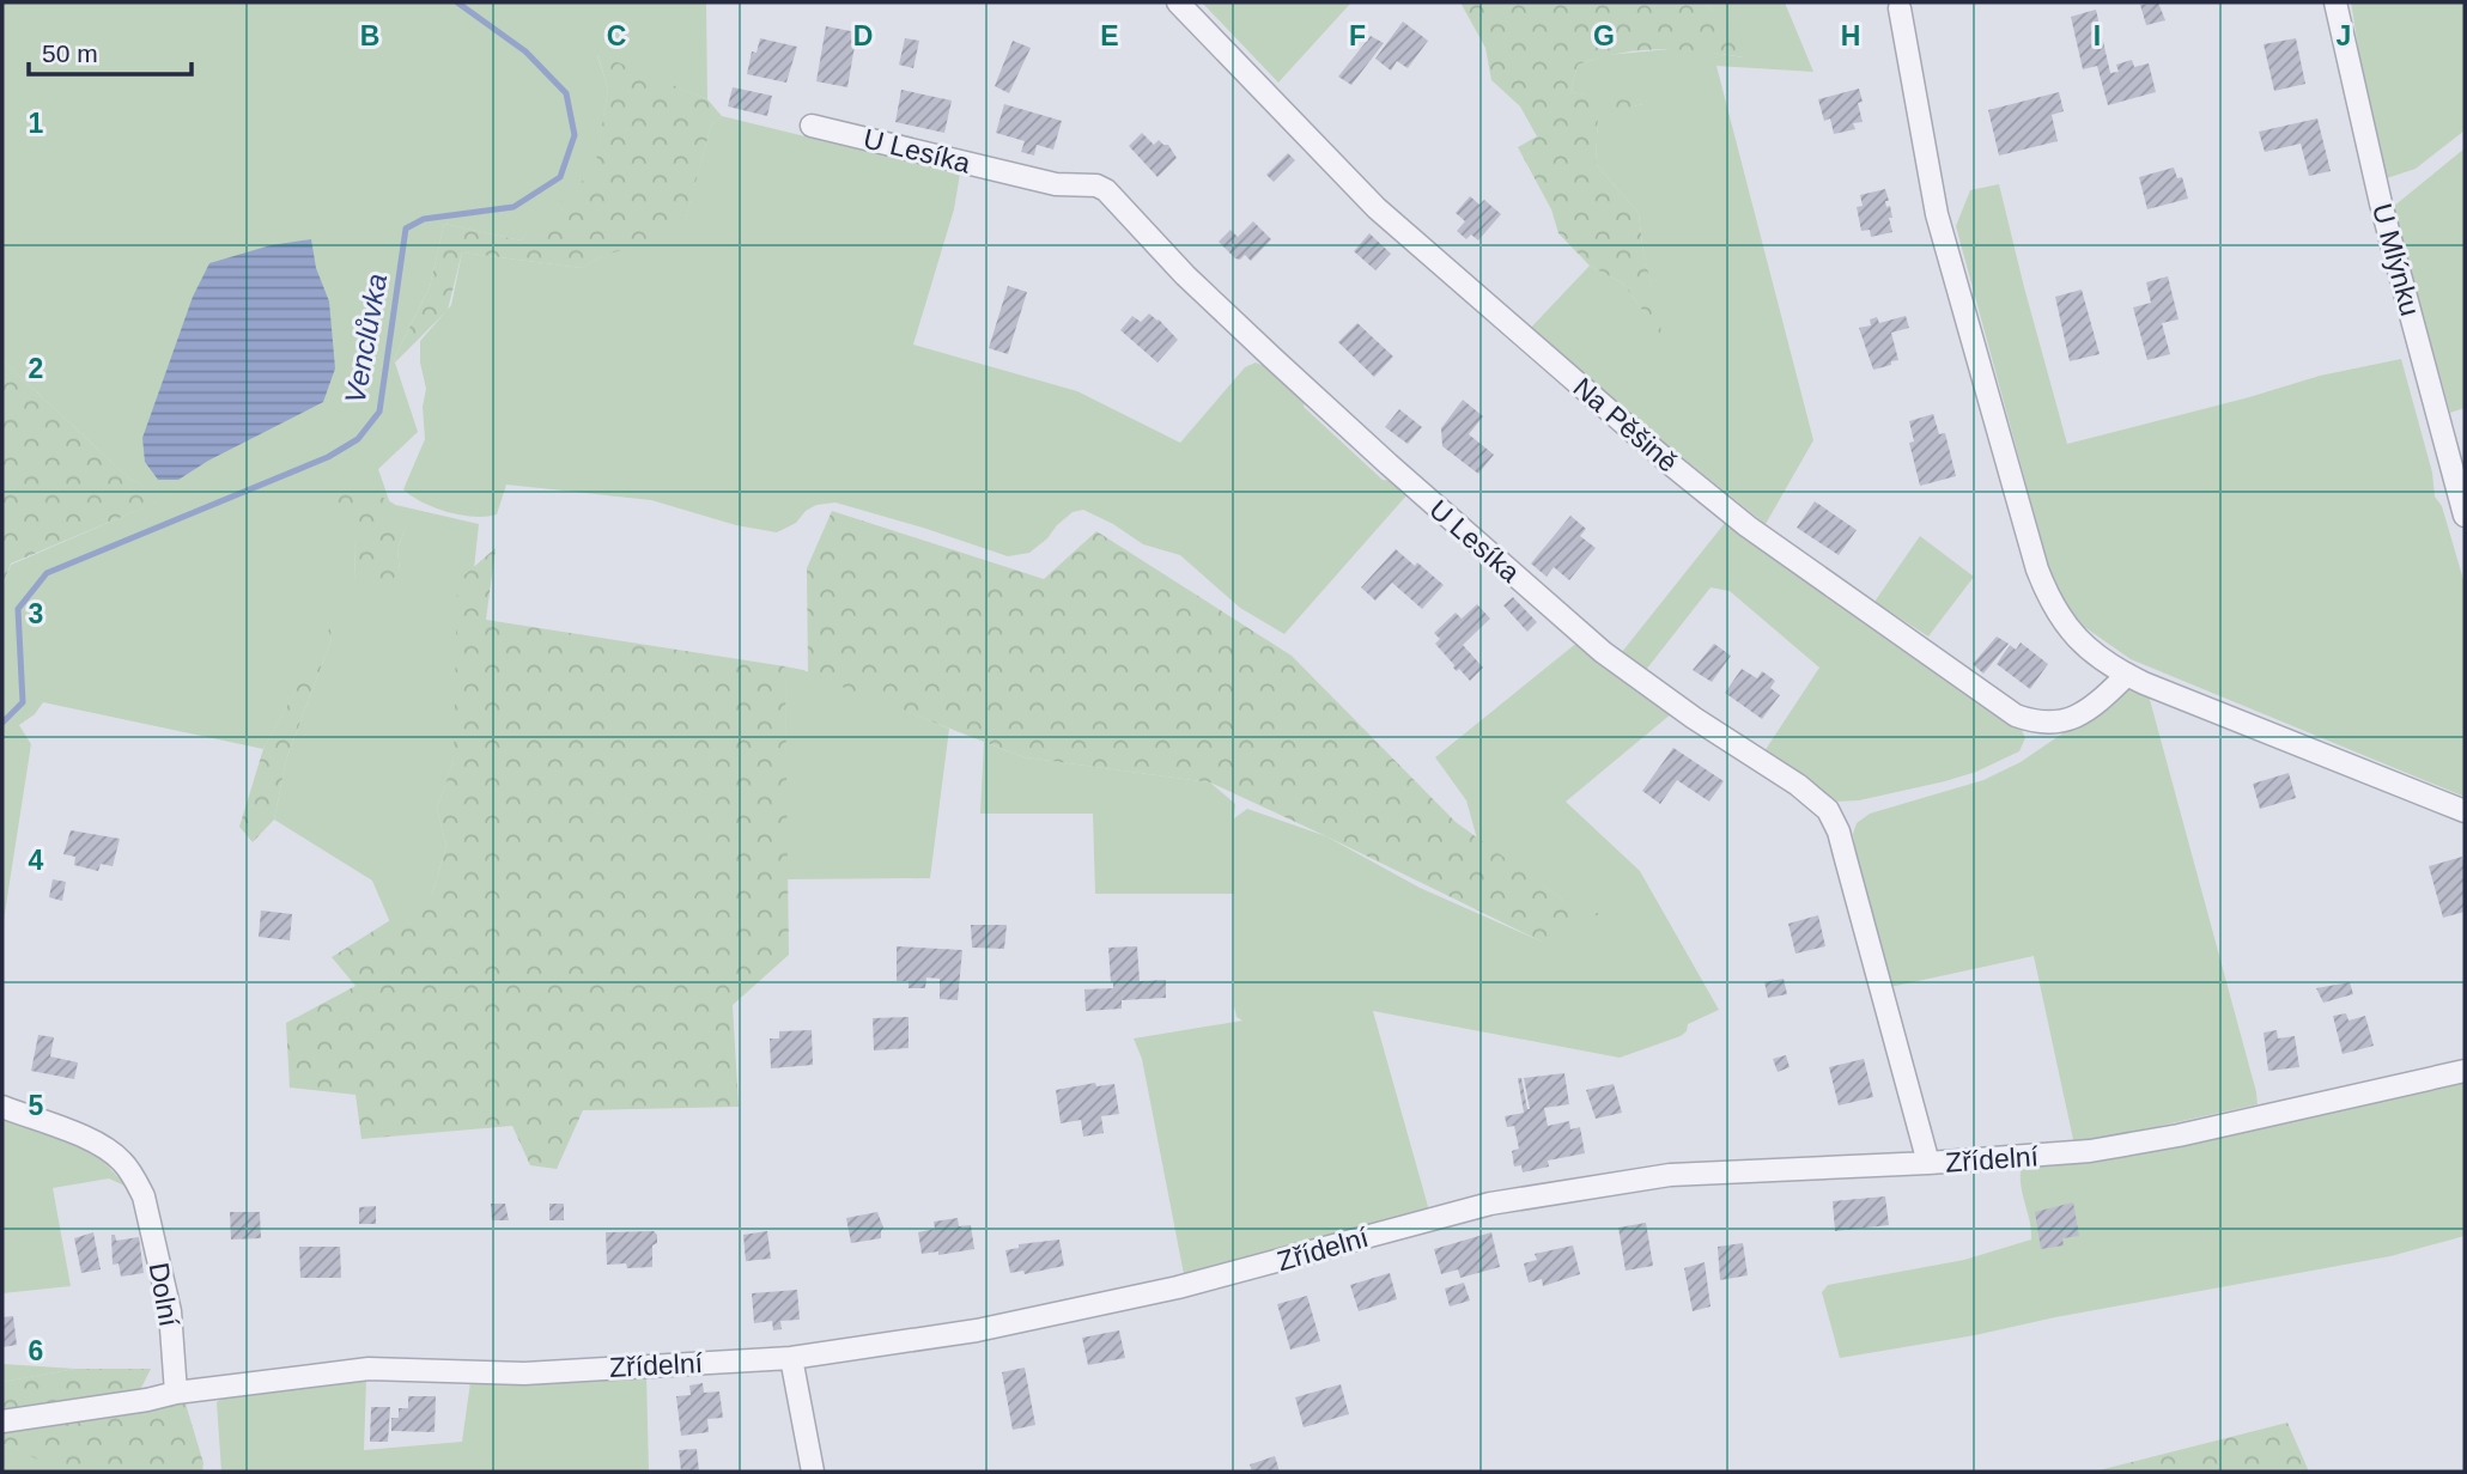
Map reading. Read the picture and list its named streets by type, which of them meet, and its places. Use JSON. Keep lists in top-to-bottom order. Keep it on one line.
{"streets":{"street":["U Lesíka","U Mlýnku","Na Pěšině","Zřídelní","Dolní"]},"crossings":[["U Lesíka","Zřídelní"],["Zřídelní","Dolní"]],"water":["Venclůvka"],"scale_bar":"50 m","grid":{"columns":["B","C","D","E","F","G","H","I","J"],"rows":["1","2","3","4","5","6"]}}
